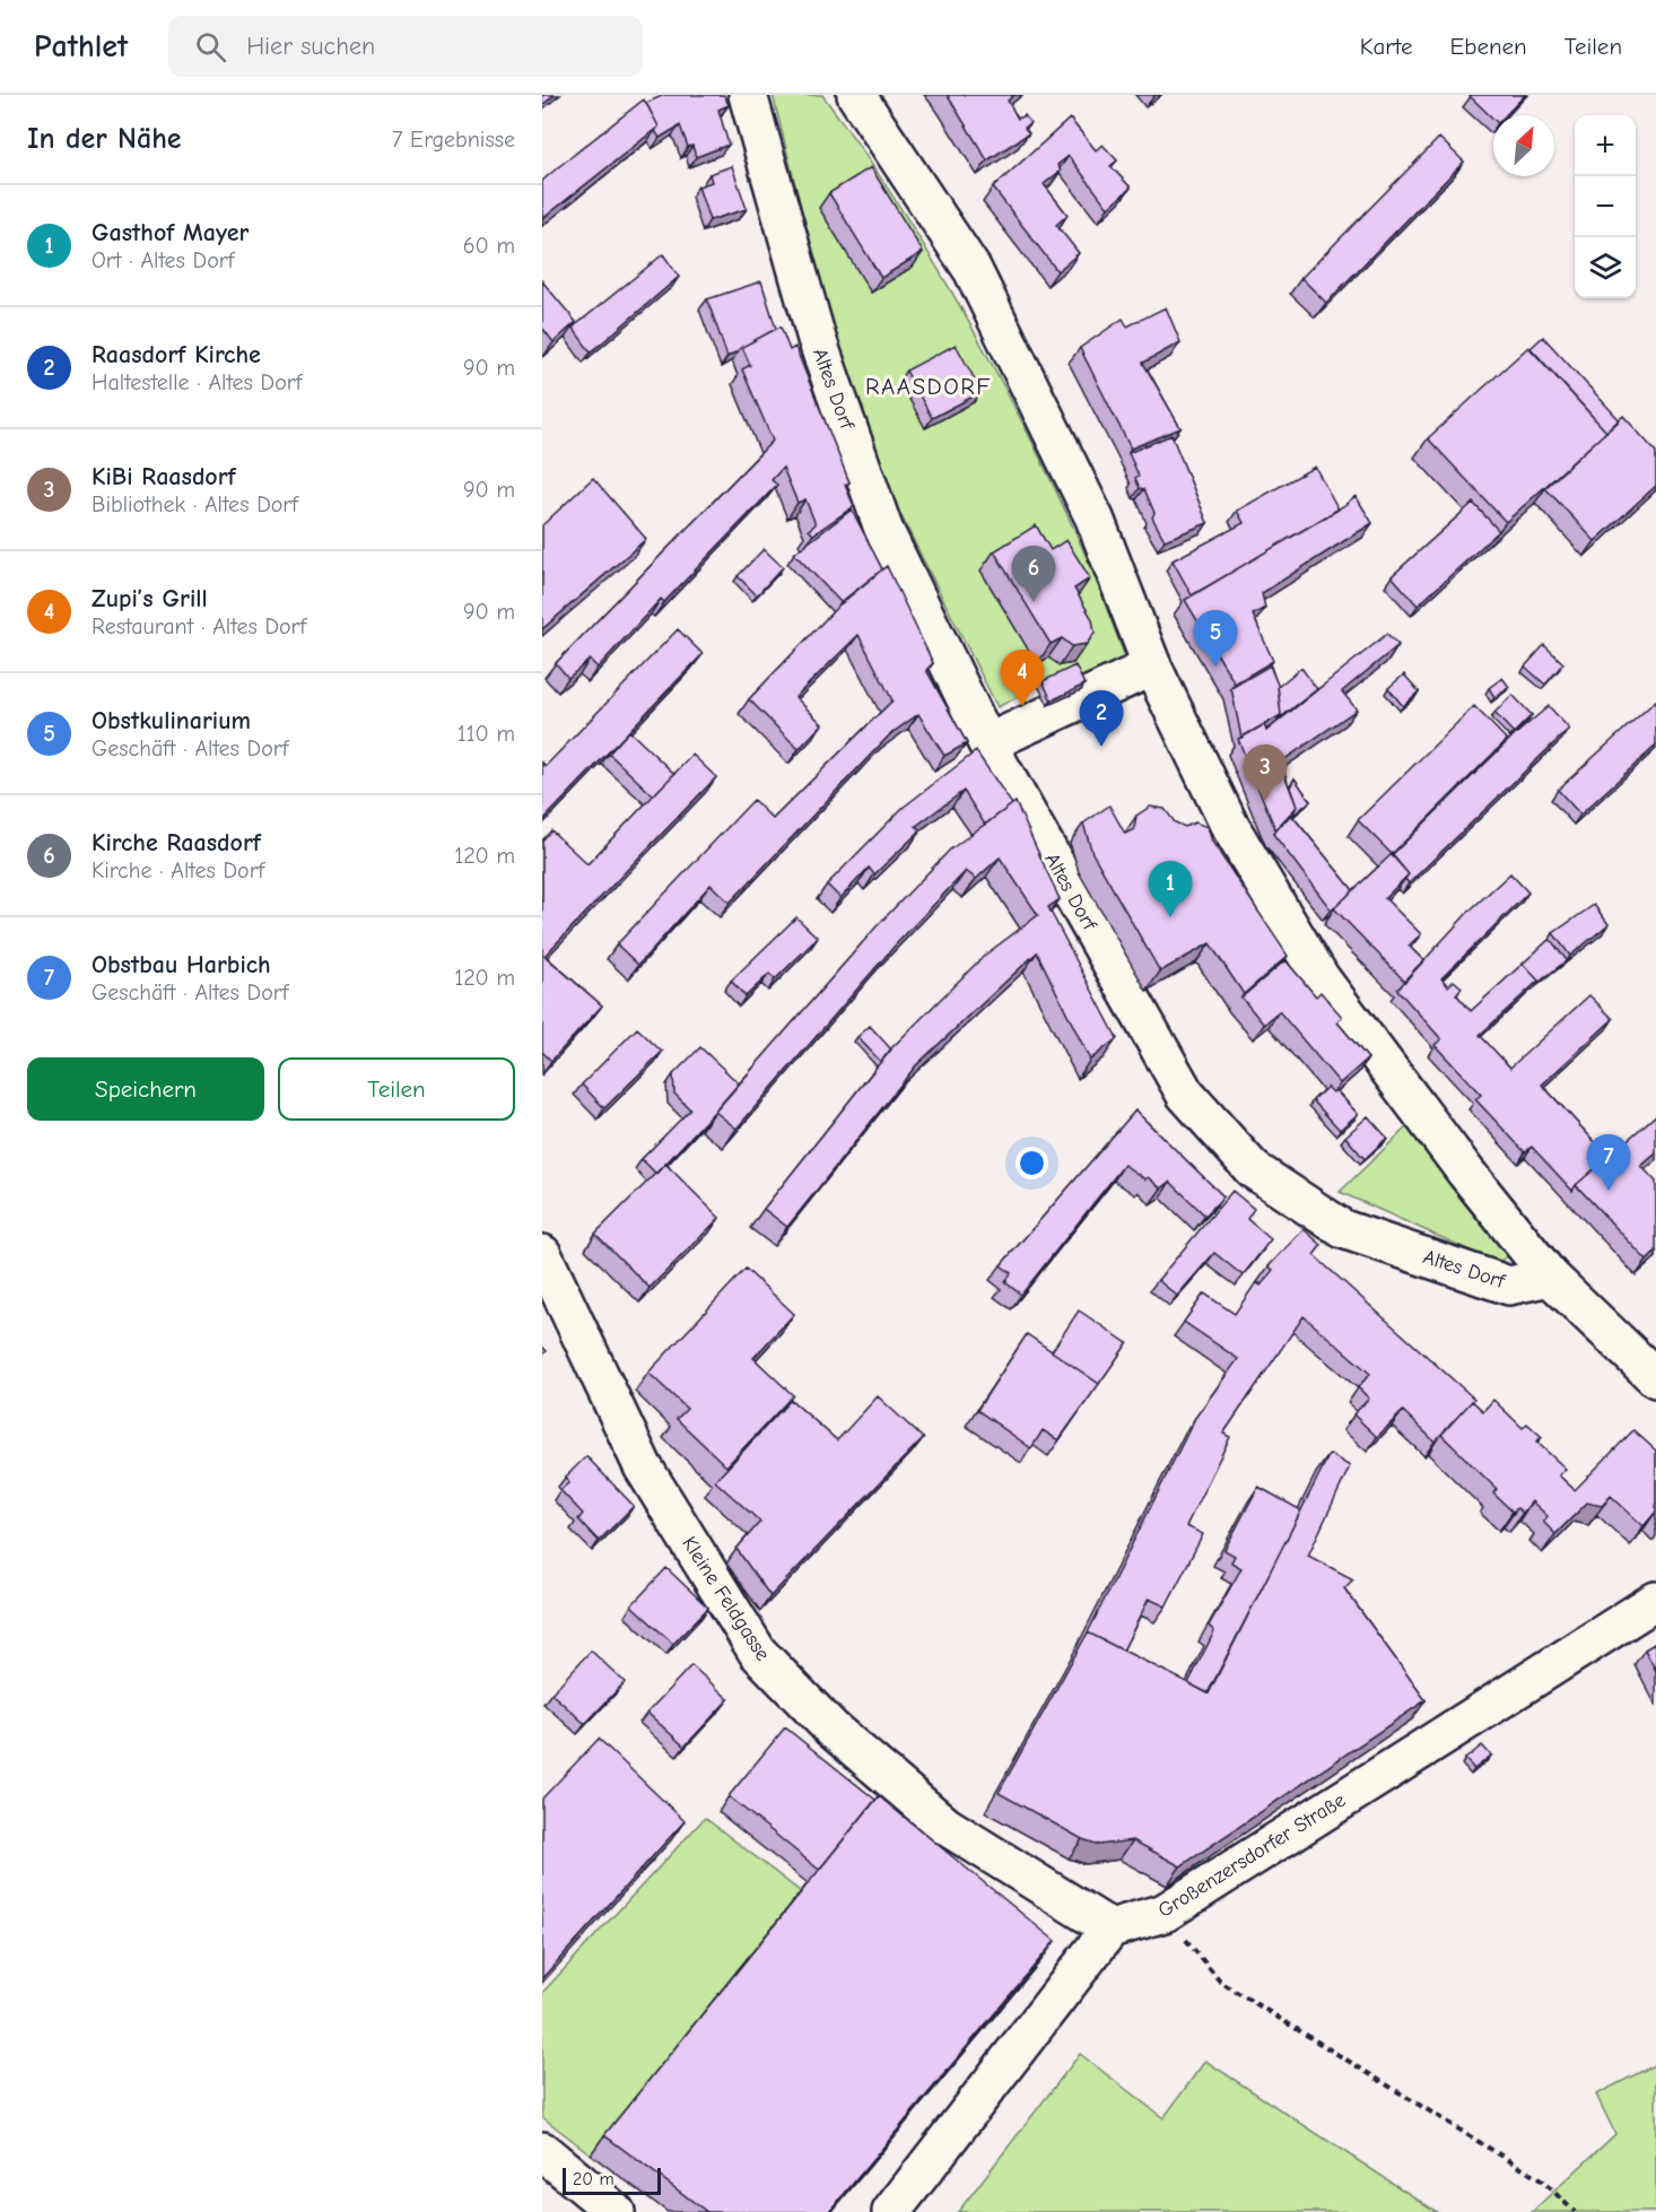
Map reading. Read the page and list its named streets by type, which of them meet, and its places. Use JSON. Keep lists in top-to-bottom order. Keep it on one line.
{"streets":{"street":["Altes Dorf","Kleine Feldgasse","Großenzersdorfer Straße"]},"crossings":[["Kleine Feldgasse","Großenzersdorfer Straße"]],"districts":["RAASDORF"],"scale_bar":"20 m","north":"top right","page":{"header":"Pathlet","search":"Hier suchen","nav":["Karte","Ebenen","Teilen"],"heading":["In der Nähe","7 Ergebnisse"],"map_buttons":["+","−"],"list":[{"mark":"1","name":"Gasthof Mayer","note":"Ort · Altes Dorf","value":"60 m"},{"mark":"2","name":"Raasdorf Kirche","note":"Haltestelle · Altes Dorf","value":"90 m"},{"mark":"3","name":"KiBi Raasdorf","note":"Bibliothek · Altes Dorf","value":"90 m"},{"mark":"4","name":"Zupi’s Grill","note":"Restaurant · Altes Dorf","value":"90 m"},{"mark":"5","name":"Obstkulinarium","note":"Geschäft · Altes Dorf","value":"110 m"},{"mark":"6","name":"Kirche Raasdorf","note":"Kirche · Altes Dorf","value":"120 m"},{"mark":"7","name":"Obstbau Harbich","note":"Geschäft · Altes Dorf","value":"120 m"}],"pins":["6","5","4","2","3","1","7"],"buttons":["Speichern","Teilen"],"scale":"20 m"}}
